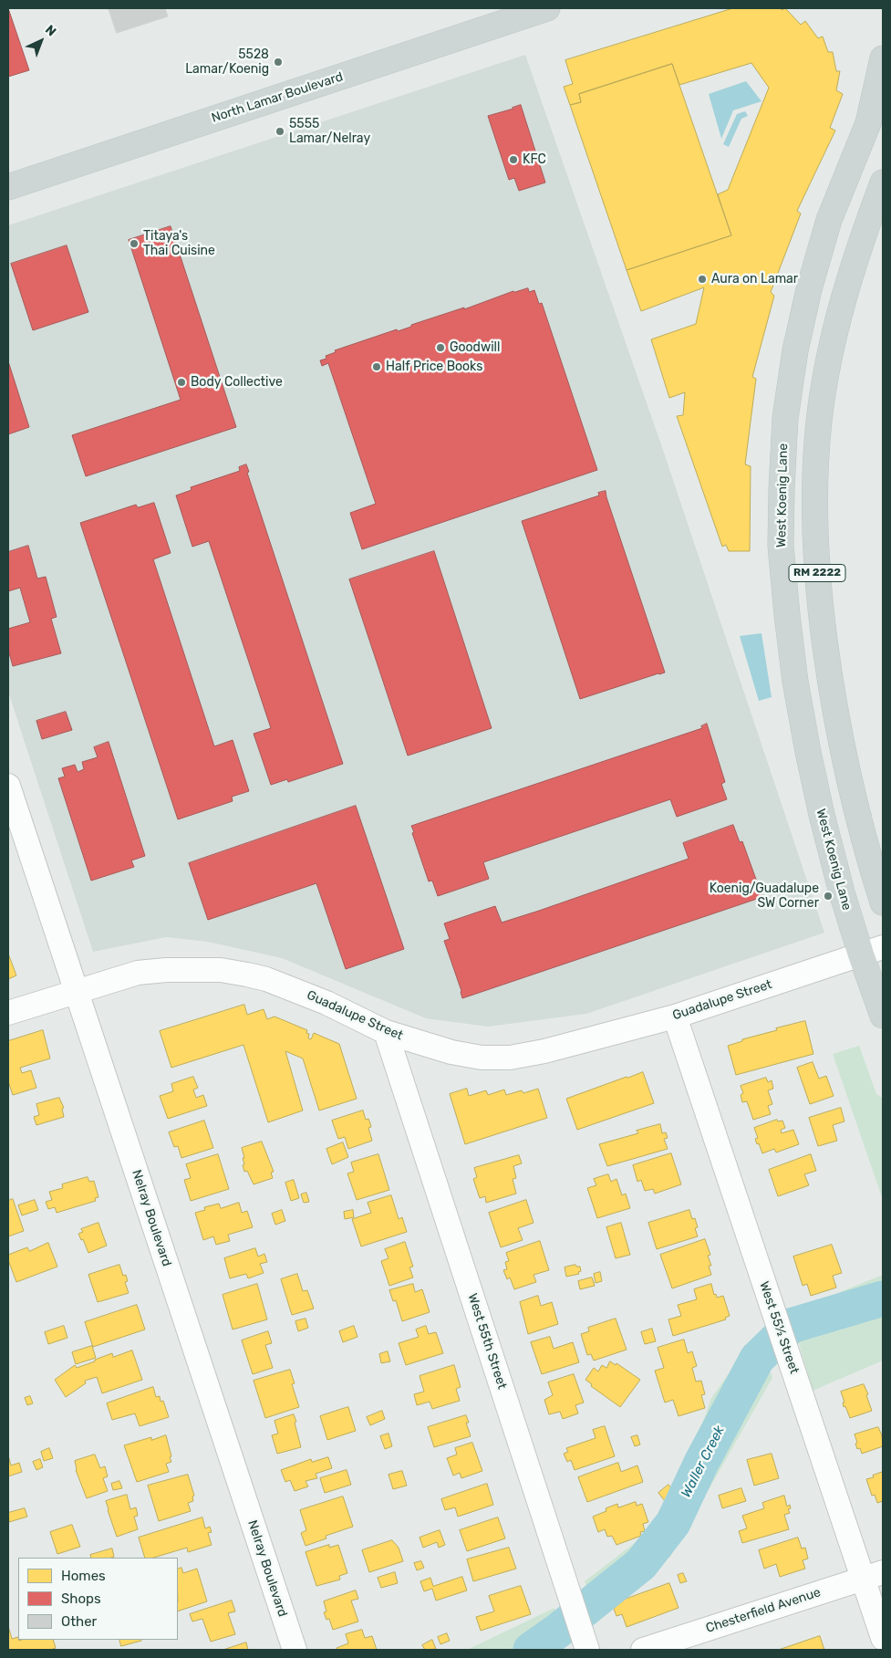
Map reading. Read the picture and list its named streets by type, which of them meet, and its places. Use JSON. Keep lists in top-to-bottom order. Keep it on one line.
{"streets":{"main road":["North Lamar Boulevard","West Koenig Lane","RM 2222"],"street":["Guadalupe Street","Nelray Boulevard","West 55½ Street","West 55th Street","Chesterfield Avenue"]},"crossings":[["West Koenig Lane","Guadalupe Street"],["Guadalupe Street","Nelray Boulevard"],["Guadalupe Street","West 55½ Street"],["Guadalupe Street","West 55th Street"],["West 55½ Street","Chesterfield Avenue"]],"water":["Waller Creek"],"places":["5528 Lamar/Koenig","5555 Lamar/Nelray","KFC","Titaya's Thai Cuisine","Aura on Lamar","Goodwill","Half Price Books","Body Collective","Koenig/Guadalupe SW Corner"],"legend":["Homes","Shops","Other"],"north":"top right"}
